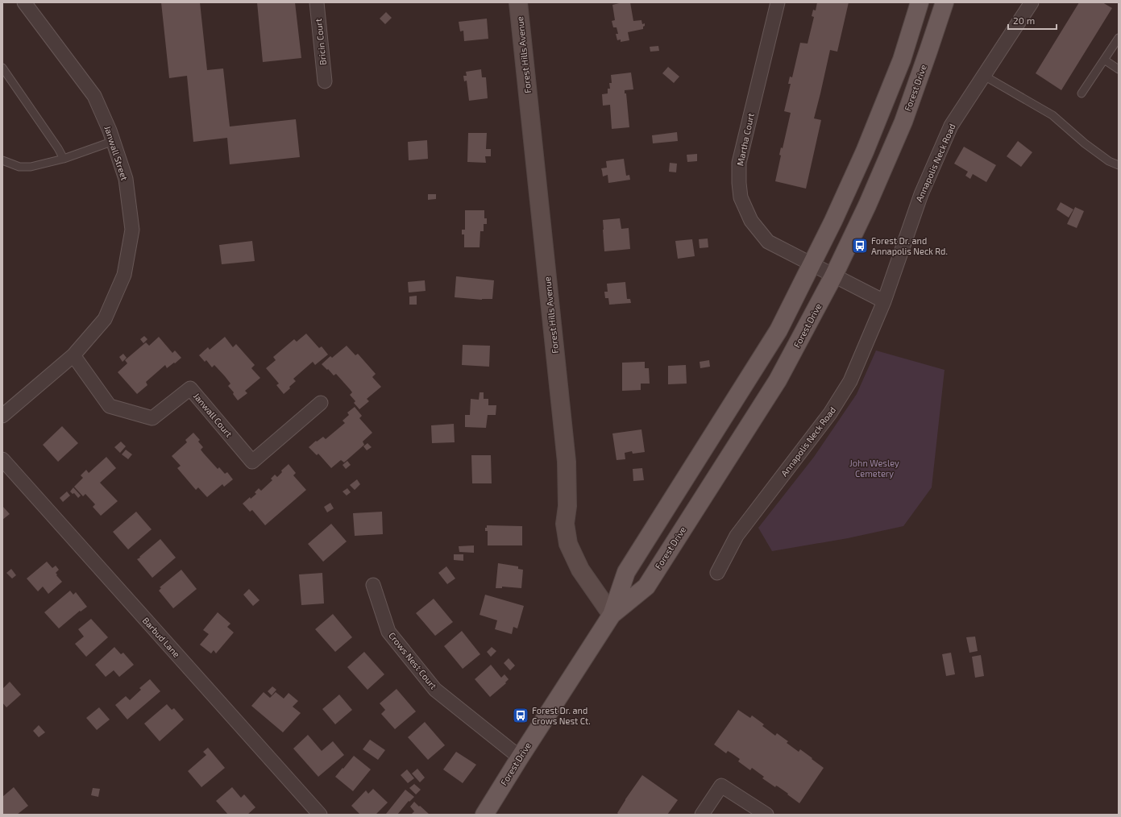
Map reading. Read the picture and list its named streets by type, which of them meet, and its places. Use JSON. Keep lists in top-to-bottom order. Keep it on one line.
{"streets":{"main road":["Forest Drive"],"street":["Bricin Court","Forest Hills Avenue","Martha Court","Janwall Street","Annapolis Neck Road","Janwall Court","Barbud Lane","Crows Nest Court"]},"crossings":[["Forest Hills Avenue","Forest Drive"],["Forest Drive","Martha Court"],["Forest Drive","Crows Nest Court"],["Janwall Street","Janwall Court"]],"parks":["John Wesley Cemetery"],"places":{"bus stop":["Forest Dr. and Annapolis Neck Rd.","Forest Dr. and Crows Nest Ct."]},"scale_bar":"20 m"}
